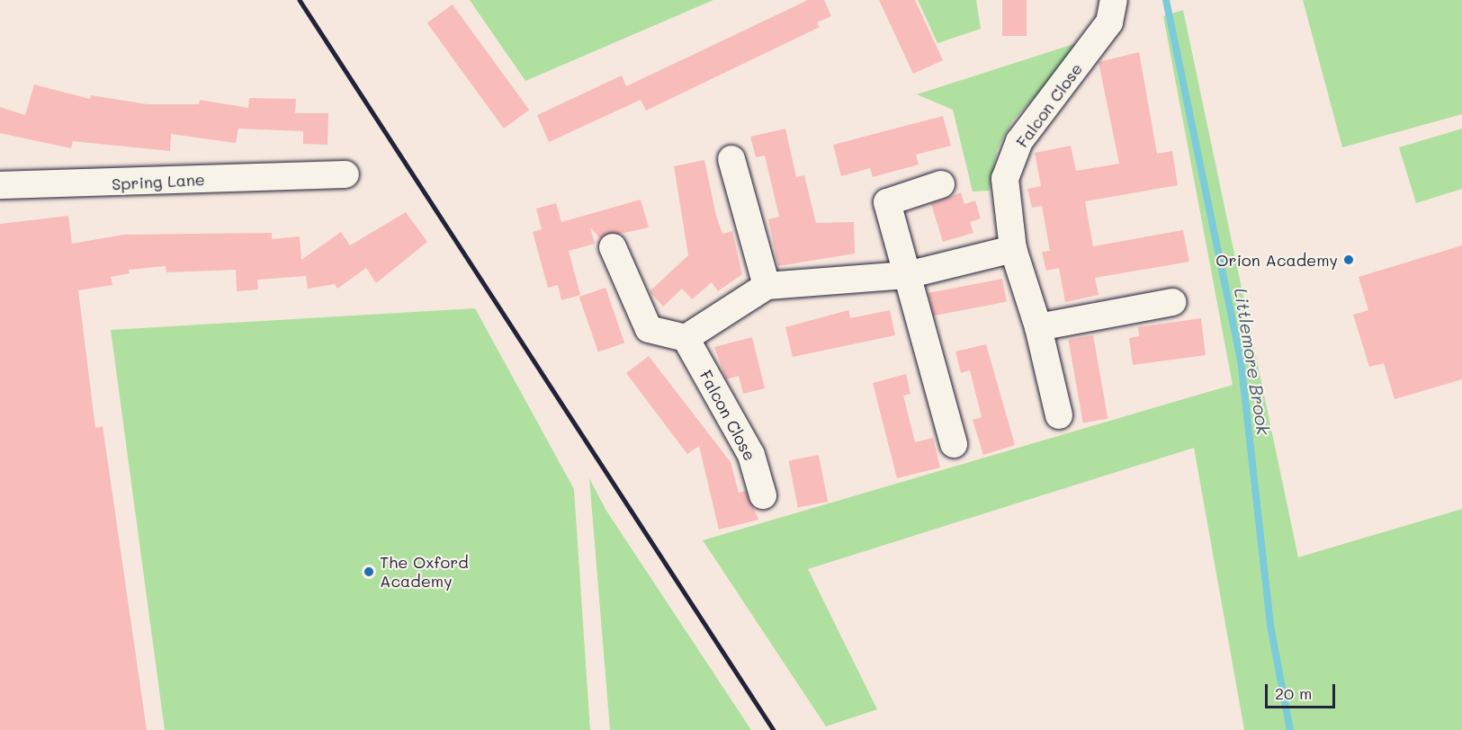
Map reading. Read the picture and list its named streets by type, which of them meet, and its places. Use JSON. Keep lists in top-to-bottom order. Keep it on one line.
{"streets":{"street":["Falcon Close","Spring Lane"]},"water":["Littlemore Brook"],"places":["Orion Academy","The Oxford Academy"],"scale_bar":"20 m"}
